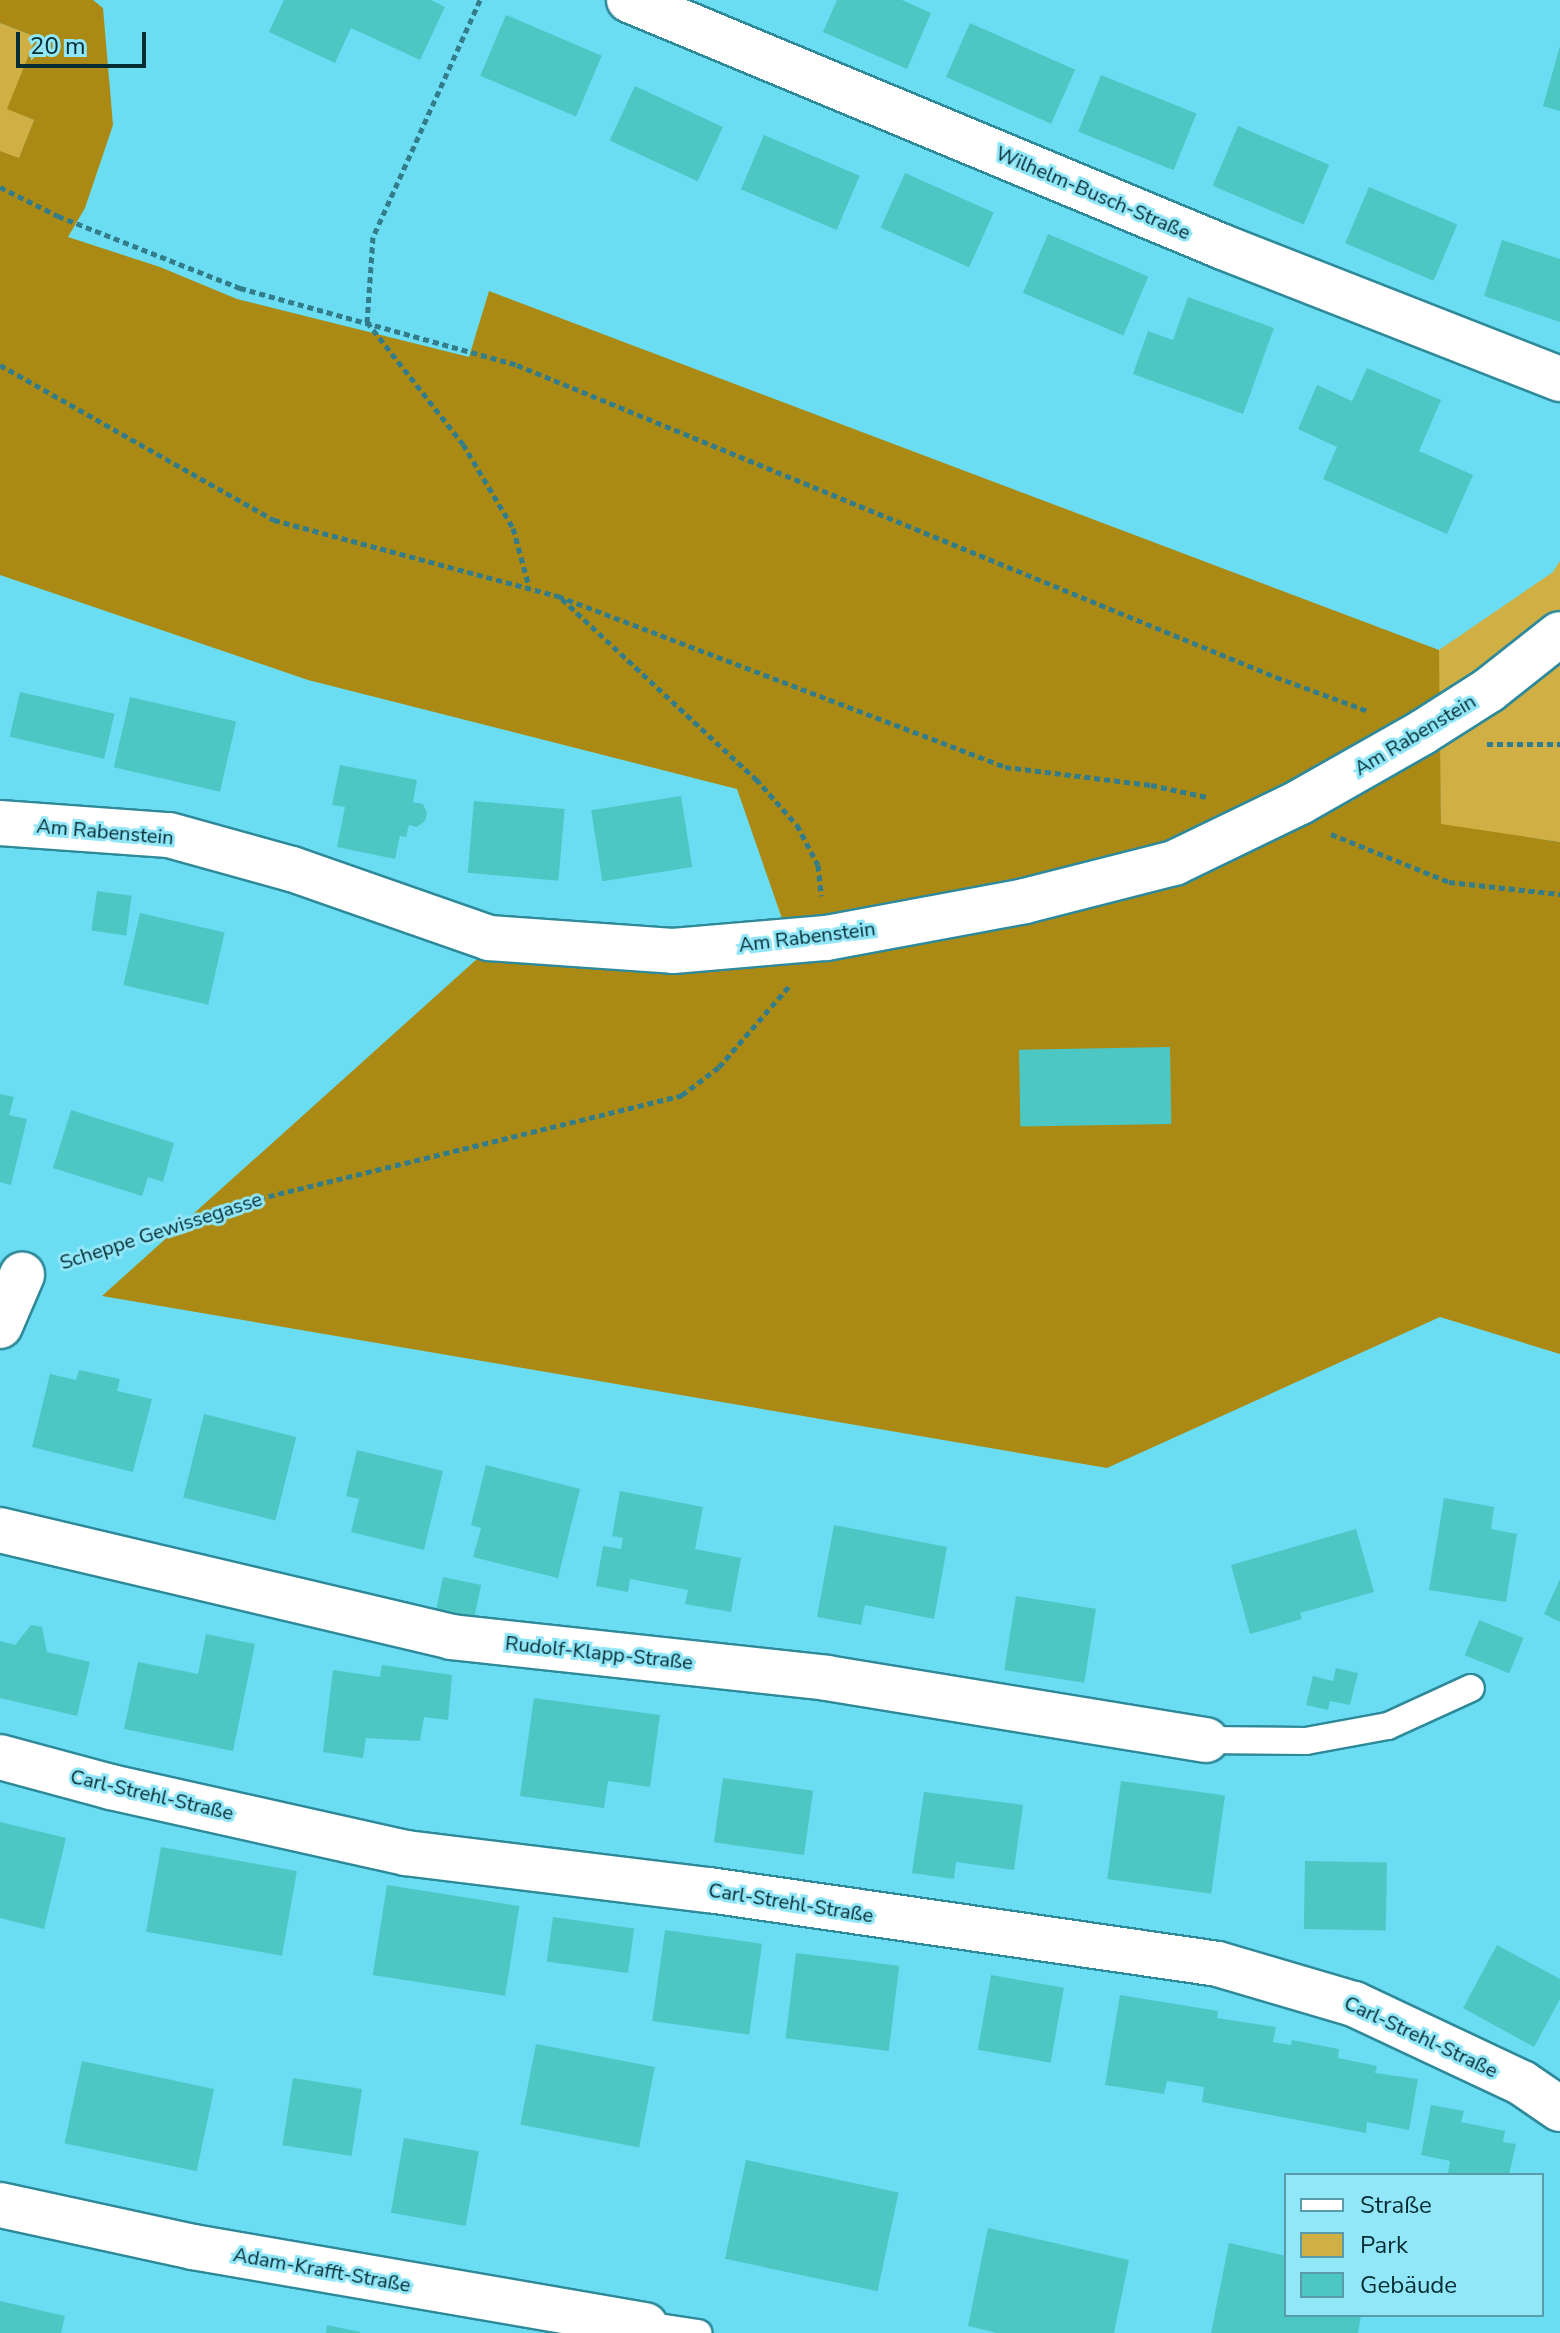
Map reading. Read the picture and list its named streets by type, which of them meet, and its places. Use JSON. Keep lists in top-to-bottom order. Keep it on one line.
{"streets":{"street":["Wilhelm-Busch-Straße","Am Rabenstein","Rudolf-Klapp-Straße","Carl-Strehl-Straße","Adam-Krafft-Straße"],"path":["Scheppe Gewissegasse"]},"legend":["Straße","Park","Gebäude"],"scale_bar":"20 m"}
